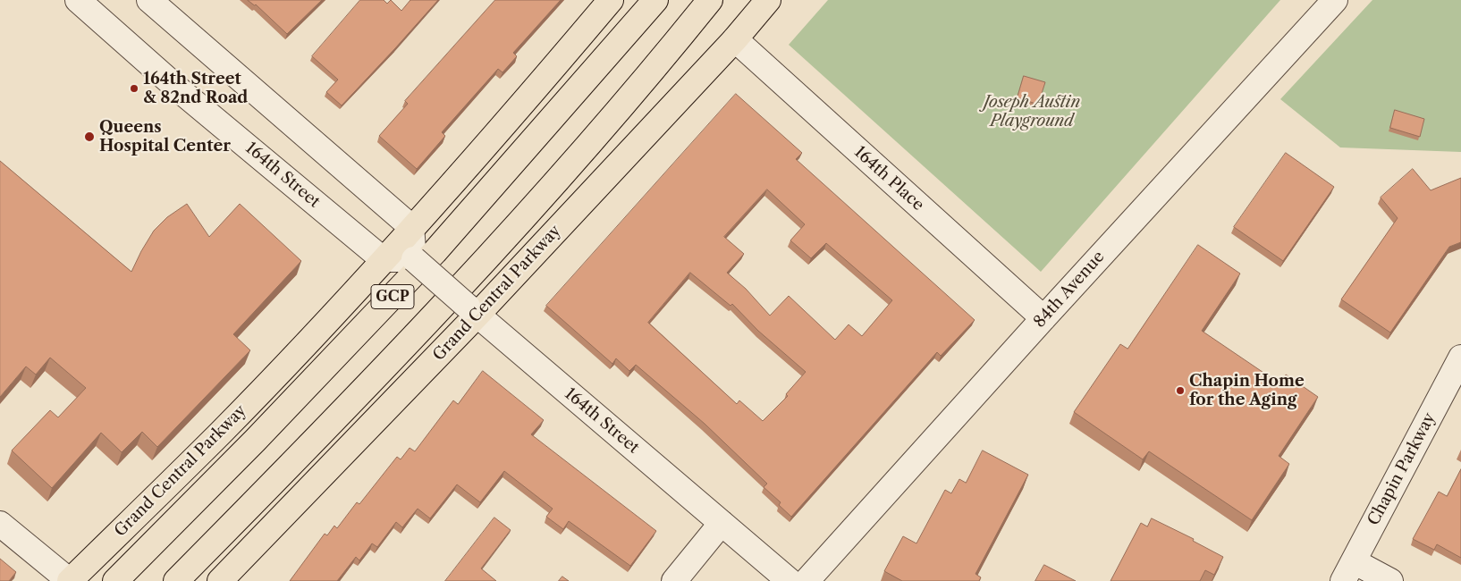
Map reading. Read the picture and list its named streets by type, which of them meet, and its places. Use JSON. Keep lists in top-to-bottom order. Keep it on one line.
{"streets":{"main road":["Grand Central Parkway","GCP"],"street":["164th Street","164th Place","84th Avenue","Chapin Parkway"]},"crossings":[["164th Street","Grand Central Parkway"],["164th Place","84th Avenue"],["164th Place","Grand Central Parkway"]],"parks":["Joseph Austin Playground"],"places":["164th Street & 82nd Road","Queens Hospital Center","Chapin Home for the Aging"]}
